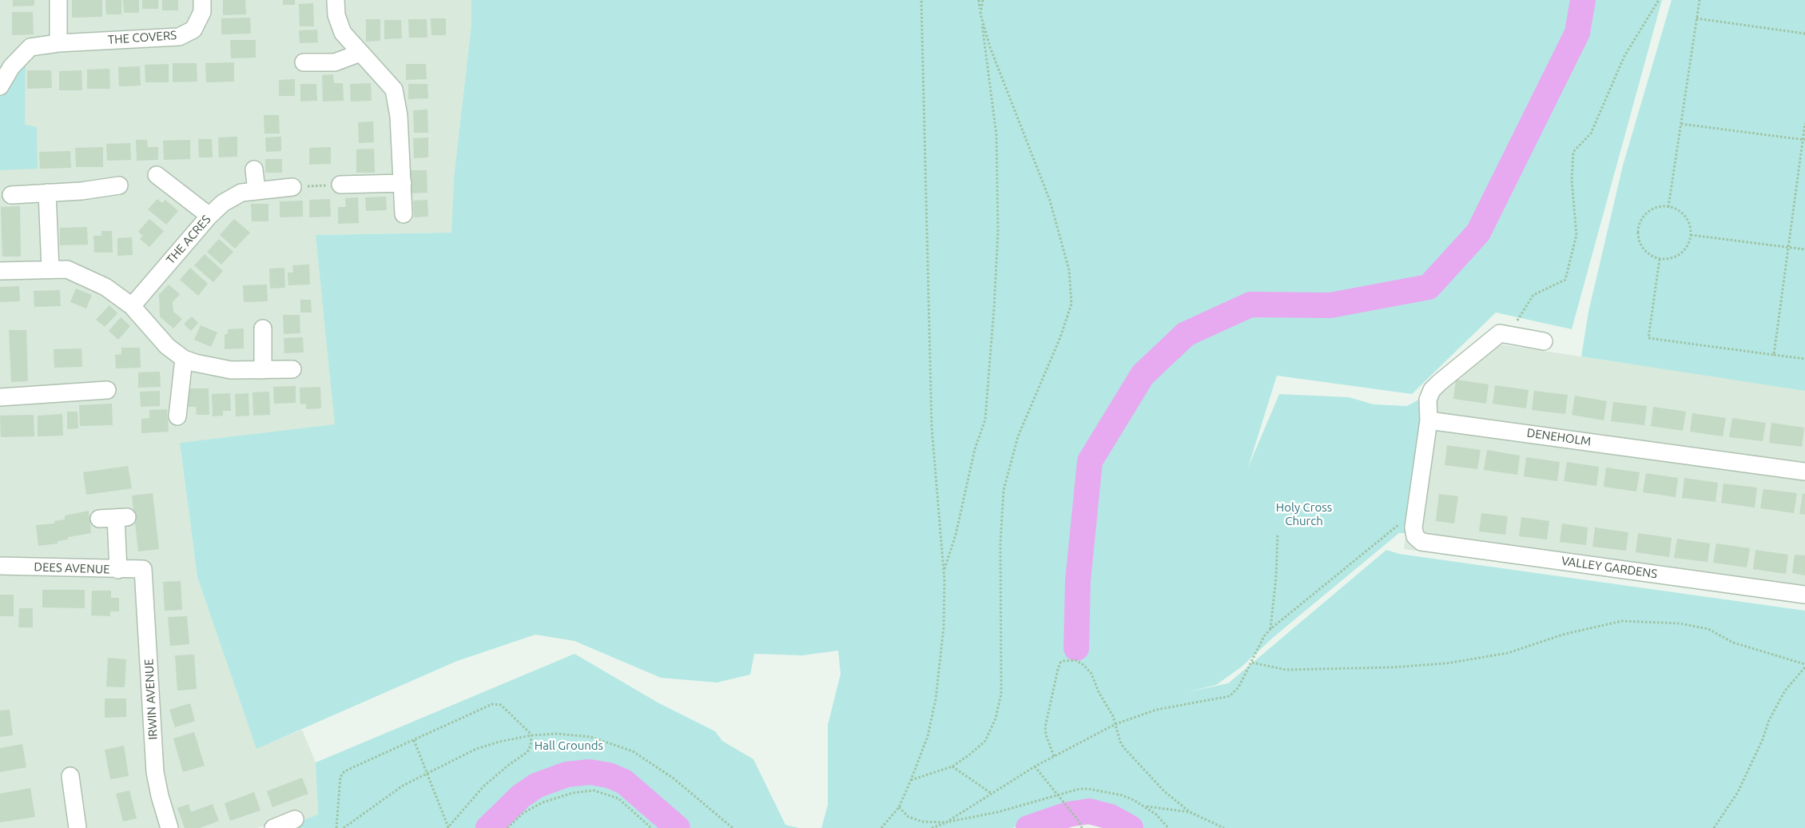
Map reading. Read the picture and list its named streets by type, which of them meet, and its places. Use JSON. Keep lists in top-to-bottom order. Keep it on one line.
{"streets":{"street":["THE COVERS","THE ACRES","DENEHOLM","VALLEY GARDENS","DEES AVENUE","IRWIN AVENUE"]},"crossings":[["DENEHOLM","VALLEY GARDENS"],["DEES AVENUE","IRWIN AVENUE"]],"parks":["Holy Cross Church","Hall Grounds"]}
